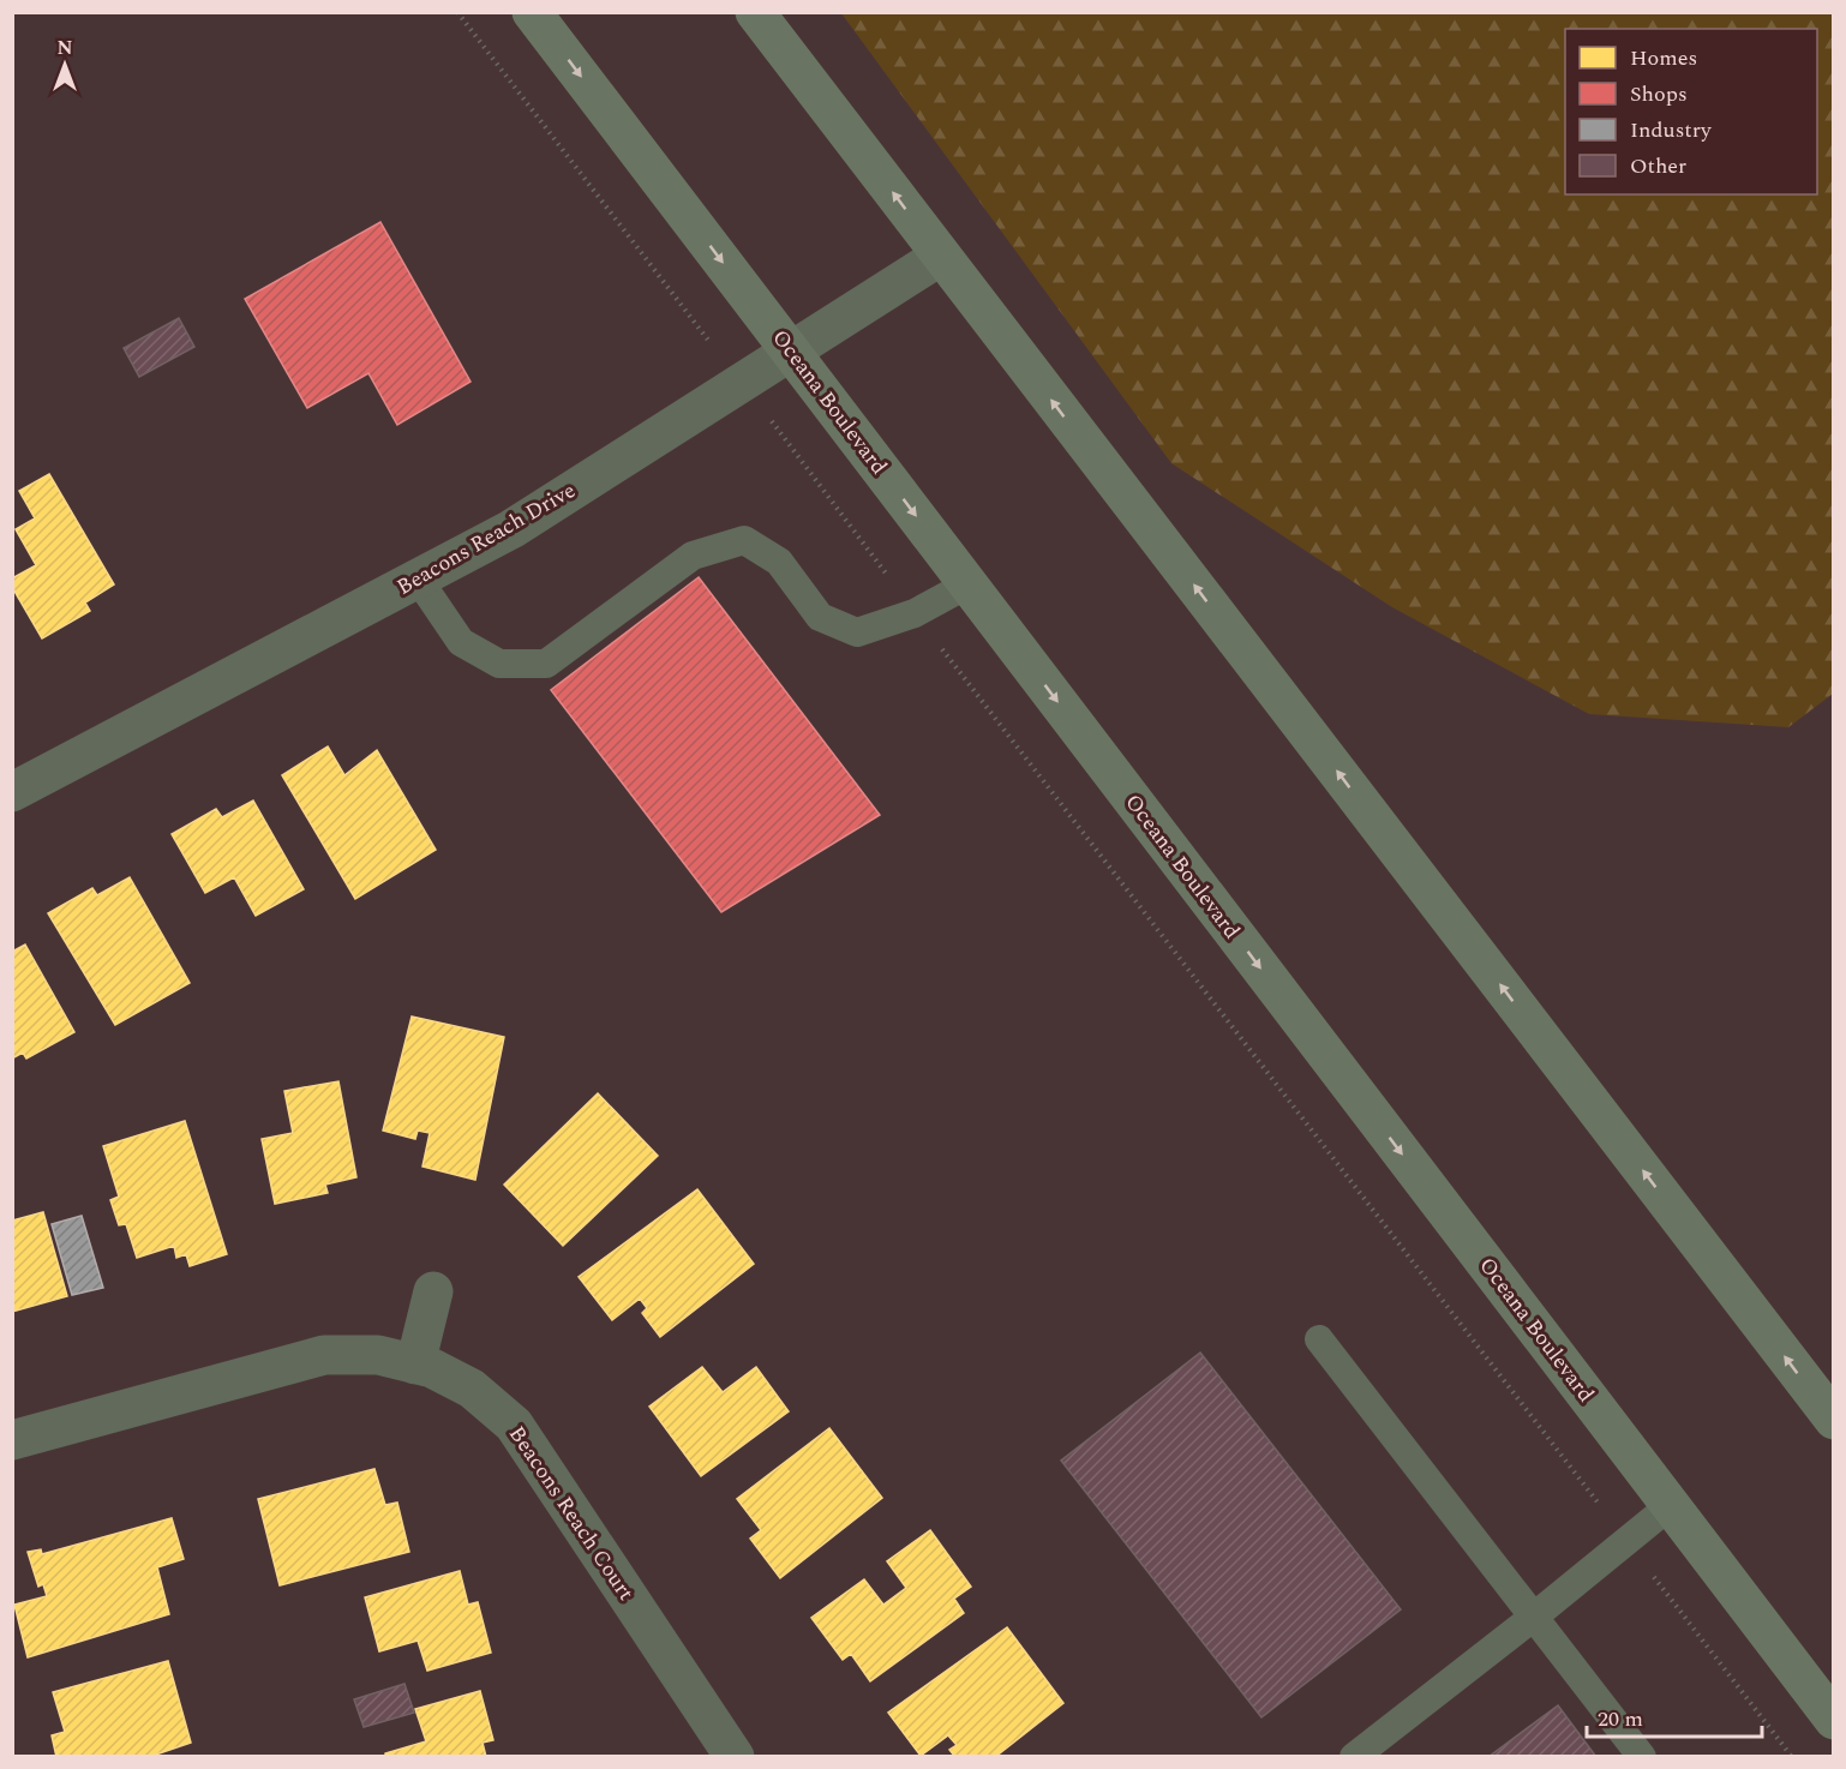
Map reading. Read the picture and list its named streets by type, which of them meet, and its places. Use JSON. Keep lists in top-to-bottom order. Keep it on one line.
{"streets":{"main road":["Oceana Boulevard"],"street":["Beacons Reach Drive","Beacons Reach Court"]},"crossings":[["Oceana Boulevard","Beacons Reach Drive"]],"legend":["Homes","Shops","Industry","Other"],"scale_bar":"20 m","north":"top"}
